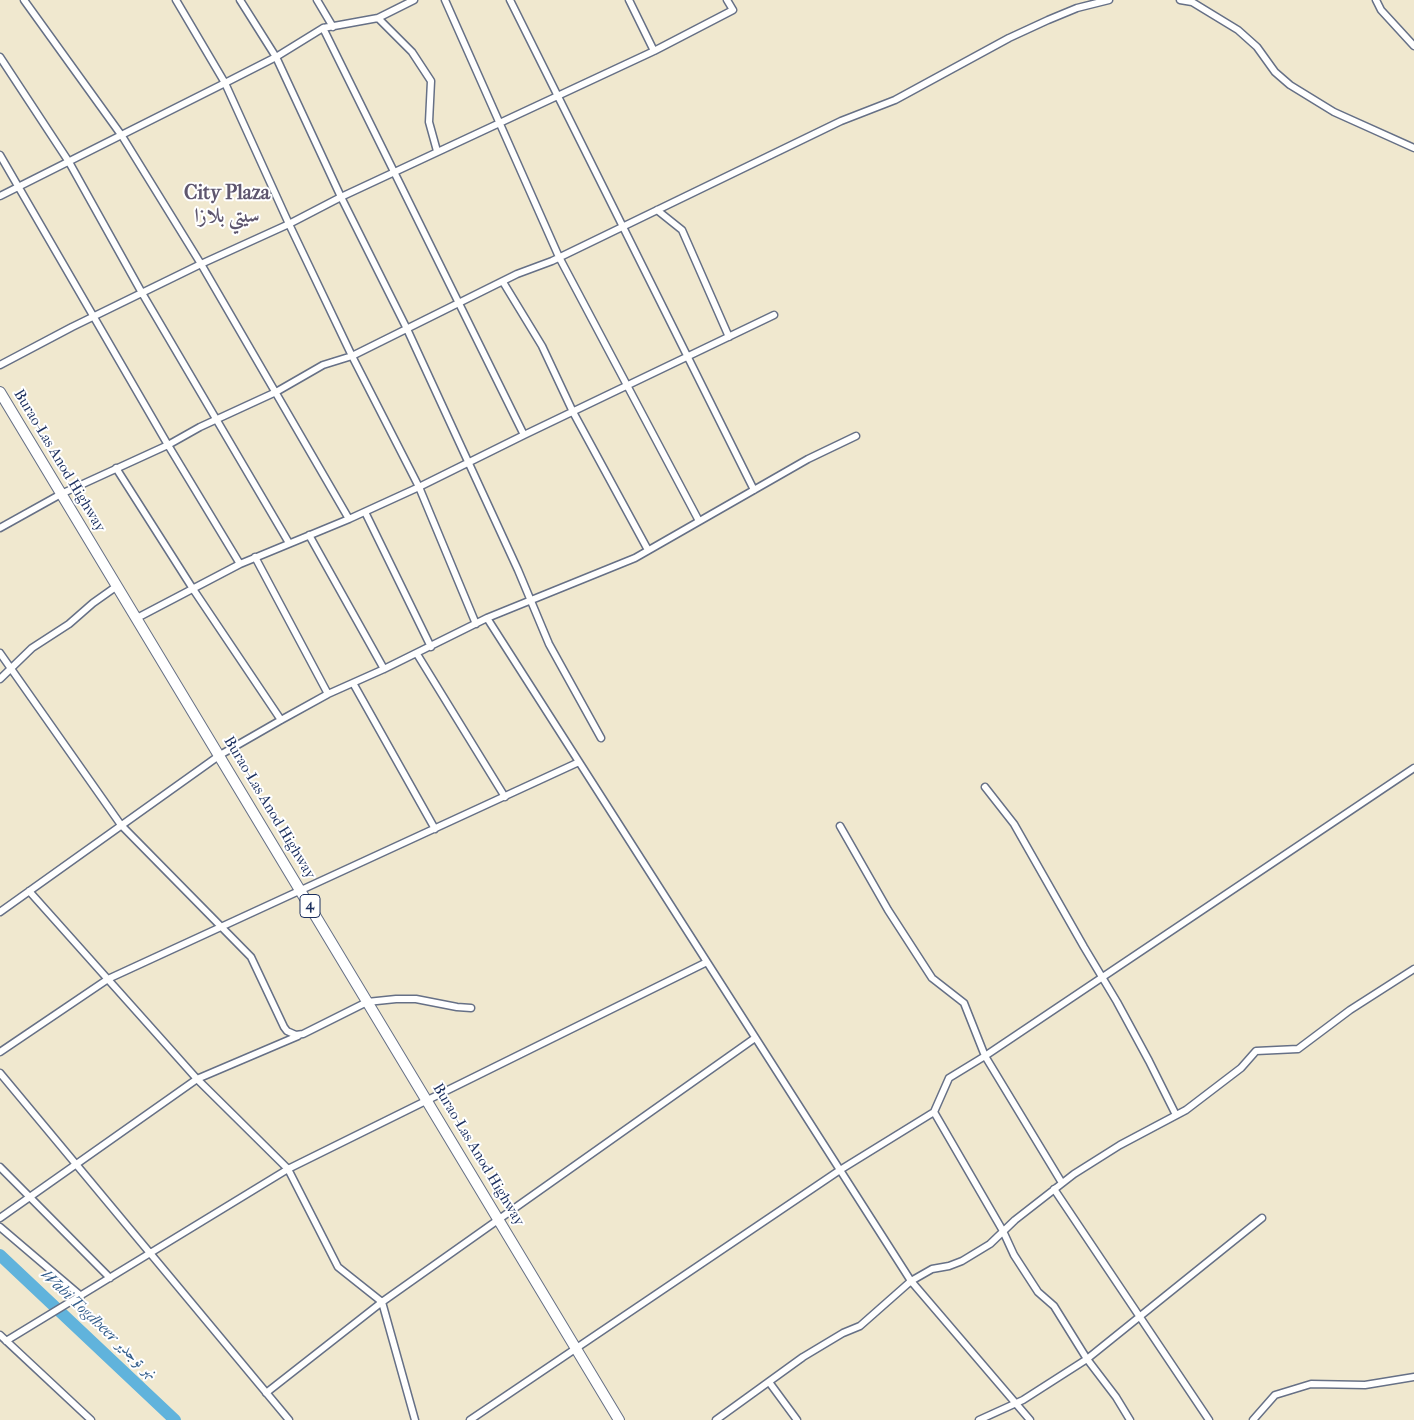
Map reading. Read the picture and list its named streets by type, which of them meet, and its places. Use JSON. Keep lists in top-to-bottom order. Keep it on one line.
{"streets":{"highway":["Burao-Las Anod Highway","4"]},"districts":["City Plaza سيتي بلازا"],"water":["Wabi Togdheer نهر توجدير"]}
